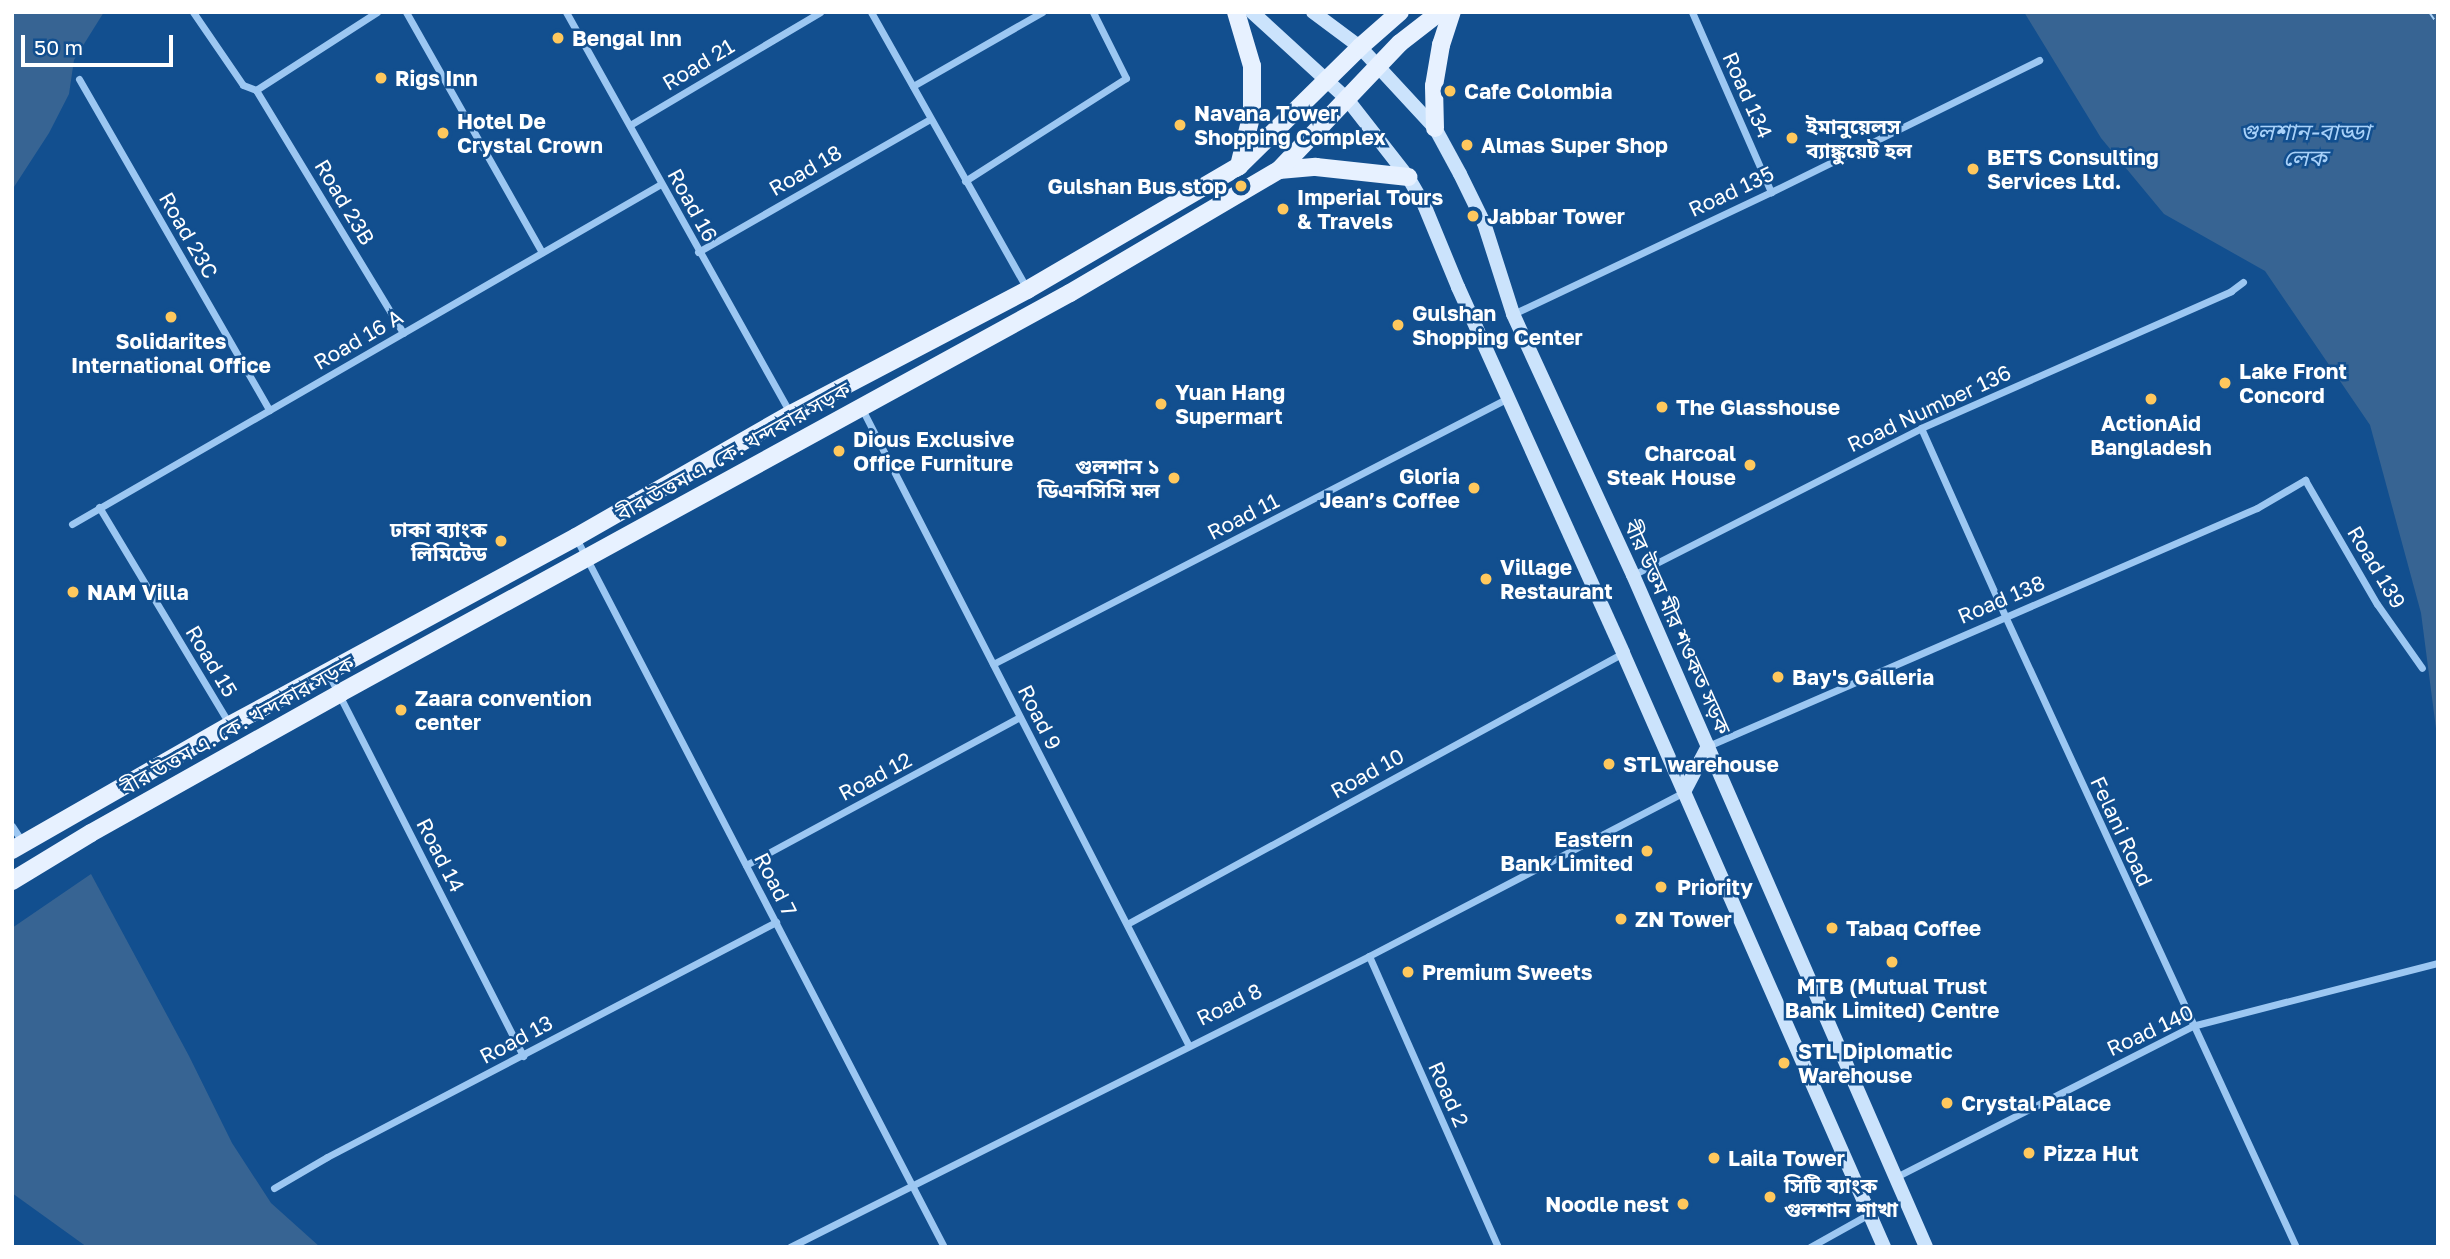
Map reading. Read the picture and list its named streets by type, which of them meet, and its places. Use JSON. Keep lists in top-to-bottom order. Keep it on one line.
{"streets":{"main road":["বীর উত্তম এ. কে. খন্দকার সড়ক","বীর উত্তম মীর শওকত সড়ক"],"street":["Road 21","Road 134","Road 18","Road 135","Road 23B","Road 16","Road 23C","Road 16 A","Road Number 136","Road 11","Road 139","Road 138","Road 15","Road 9","Road 10","Road 12","Felani Road","Road 14","Road 7","Road 8","Road 140","Road 13","Road 2"]},"crossings":[["Road 21","Road 16"],["Road 134","Road 135"],["Road 18","Road 16"],["Road 135","বীর উত্তম মীর শওকত সড়ক"],["Road 23B","Road 16 A"],["Road 16","Road 16 A"],["Road 16","বীর উত্তম এ. কে. খন্দকার সড়ক"],["Road 23C","Road 16 A"],["Road 16 A","Road 15"],["Road Number 136","বীর উত্তম মীর শওকত সড়ক"],["Road Number 136","Felani Road"],["বীর উত্তম এ. কে. খন্দকার সড়ক","বীর উত্তম মীর শওকত সড়ক"],["বীর উত্তম এ. কে. খন্দকার সড়ক","Road 15"],["বীর উত্তম এ. কে. খন্দকার সড়ক","Road 9"],["বীর উত্তম এ. কে. খন্দকার সড়ক","Road 14"],["বীর উত্তম এ. কে. খন্দকার সড়ক","Road 7"],["Road 11","Road 9"],["Road 139","Road 138"],["Road 138","বীর উত্তম মীর শওকত সড়ক"],["Road 138","Felani Road"],["বীর উত্তম মীর শওকত সড়ক","Road 140"],["Road 9","Road 10"],["Road 9","Road 12"],["Road 9","Road 8"],["Road 12","Road 7"],["Felani Road","Road 140"],["Road 14","Road 13"],["Road 7","Road 8"],["Road 7","Road 13"],["Road 8","Road 2"]],"water":["গুলশান-বাড্ডা লেক"],"places":["Bengal Inn","Rigs Inn","Cafe Colombia","Navana Tower Shopping Complex","Hotel De Crystal Crown","ইমানুয়েলস ব্যাঙ্কুয়েট হল","Almas Super Shop","BETS Consulting Services Ltd.","Gulshan Bus stop","Imperial Tours & Travels","Jabbar Tower","Solidarites International Office","Gulshan Shopping Center","Lake Front Concord","ActionAid Bangladesh","Yuan Hang Supermart","The Glasshouse","Dious Exclusive Office Furniture","Charcoal Steak House","গুলশান ১ ডিএনসিসি মল","Gloria Jean’s Coffee","ঢাকা ব্যাংক লিমিটেড","Village Restaurant","NAM Villa","Bay's Galleria","Zaara convention center","STL warehouse","Eastern Bank Limited","Priority","ZN Tower","Tabaq Coffee","MTB (Mutual Trust Bank Limited) Centre","Premium Sweets","STL Diplomatic Warehouse","Crystal Palace","Pizza Hut","Laila Tower","সিটি ব্যাংক গুলশান শাখা","Noodle nest"],"scale_bar":"50 m"}
